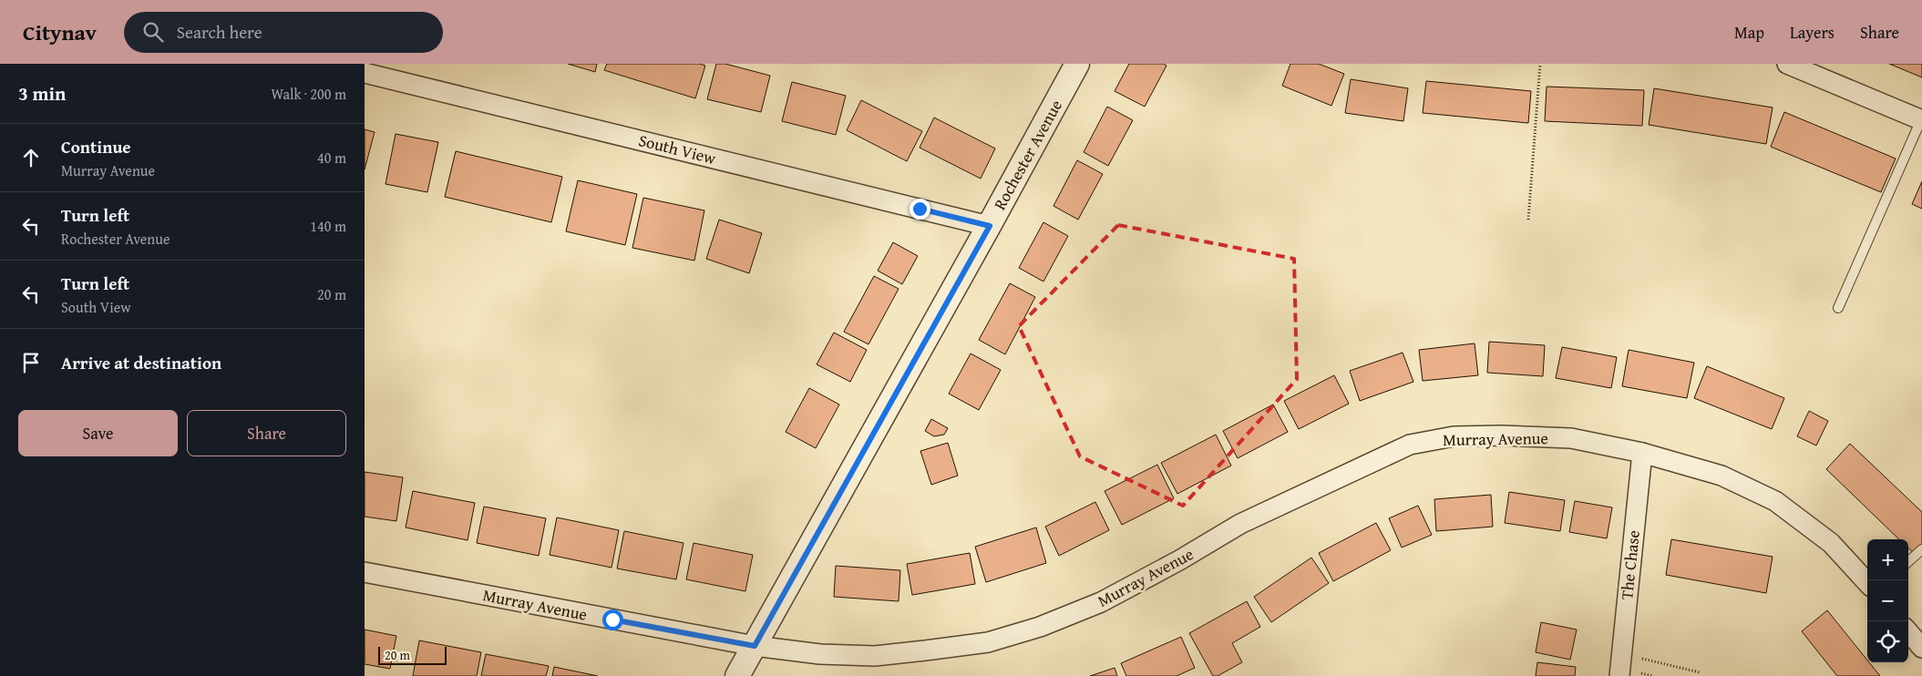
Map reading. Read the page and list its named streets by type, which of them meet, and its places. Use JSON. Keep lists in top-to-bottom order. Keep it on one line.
{"streets":{"street":["South View","Rochester Avenue","Murray Avenue","The Chase"]},"crossings":[["South View","Rochester Avenue"],["Rochester Avenue","Murray Avenue"],["Murray Avenue","The Chase"]],"scale_bar":"20 m","page":{"header":"Citynav","search":"Search here","nav":["Map","Layers","Share"],"heading":["3 min","Walk · 200 m"],"list":[["Continue","Murray Avenue","40 m"],["Turn left","Rochester Avenue","140 m"],["Turn left","South View","20 m"],"Arrive at destination"],"buttons":["Save","Share"],"map_buttons":["+","−"],"scale":"20 m"}}
